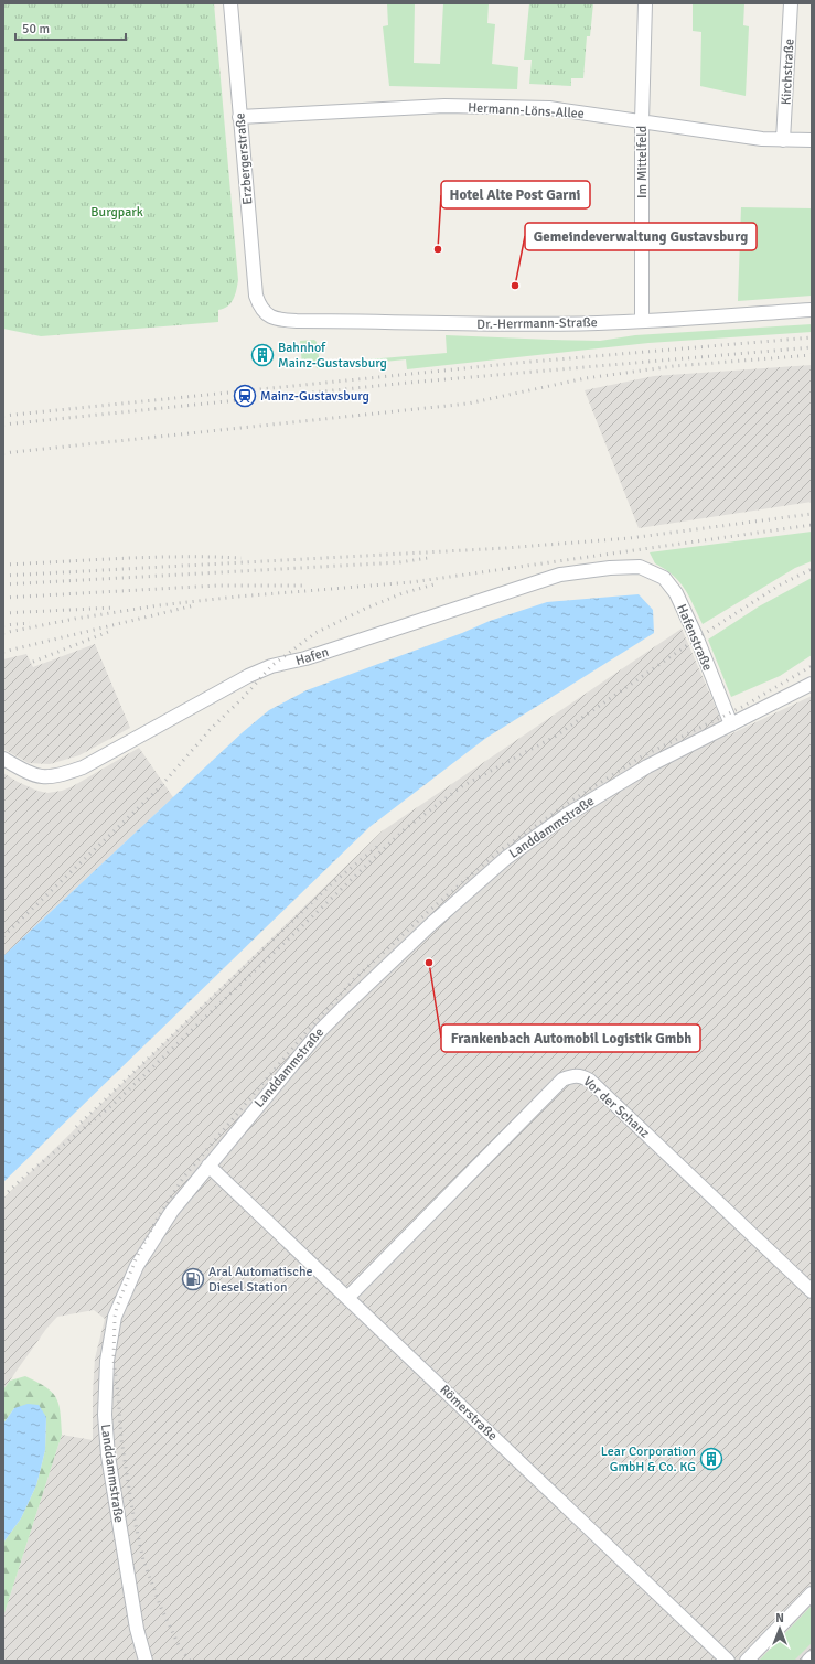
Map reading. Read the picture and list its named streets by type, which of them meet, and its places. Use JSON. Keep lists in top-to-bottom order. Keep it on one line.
{"streets":{"street":["Kirchstraße","Hermann-Löns-Allee","Erzbergerstraße","Im Mittelfeld","Dr.-Herrmann-Straße","Hafenstraße","Hafen","Landdammstraße","Vor der Schanz","Römerstraße"]},"crossings":[["Kirchstraße","Hermann-Löns-Allee"],["Hermann-Löns-Allee","Erzbergerstraße"],["Hermann-Löns-Allee","Im Mittelfeld"],["Erzbergerstraße","Dr.-Herrmann-Straße"],["Im Mittelfeld","Dr.-Herrmann-Straße"],["Hafenstraße","Hafen"],["Hafenstraße","Landdammstraße"],["Landdammstraße","Römerstraße"],["Vor der Schanz","Römerstraße"]],"parks":["Burgpark"],"places":{"other":["Hotel Alte Post Garni","Gemeindeverwaltung Gustavsburg","Frankenbach Automobil Logistik Gmbh"],"building":["Bahnhof Mainz-Gustavsburg","Lear Corporation GmbH & Co. KG"],"station":["Mainz-Gustavsburg"],"fuel station":["Aral Automatische Diesel Station"]},"scale_bar":"50 m","north":"top"}
